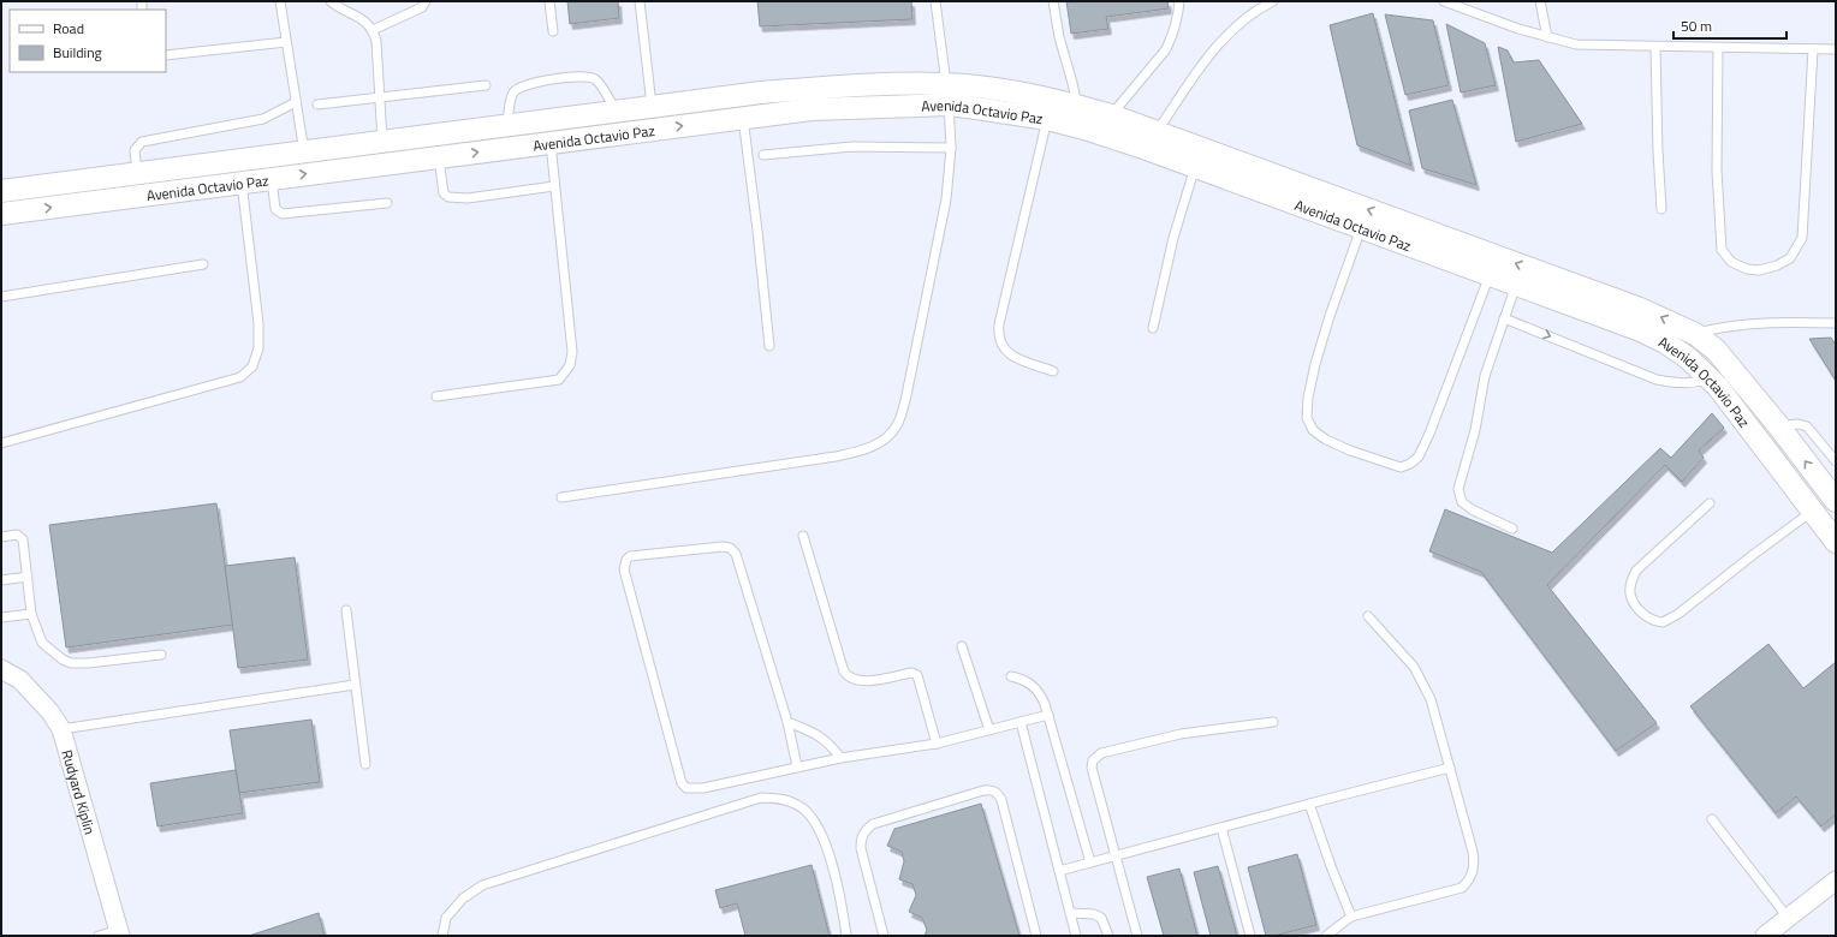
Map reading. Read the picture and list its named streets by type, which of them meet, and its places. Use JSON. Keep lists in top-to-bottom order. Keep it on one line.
{"streets":{"street":["Avenida Octavio Paz","Rudyard Kiplin"]},"legend":["Road","Building"],"scale_bar":"50 m"}
